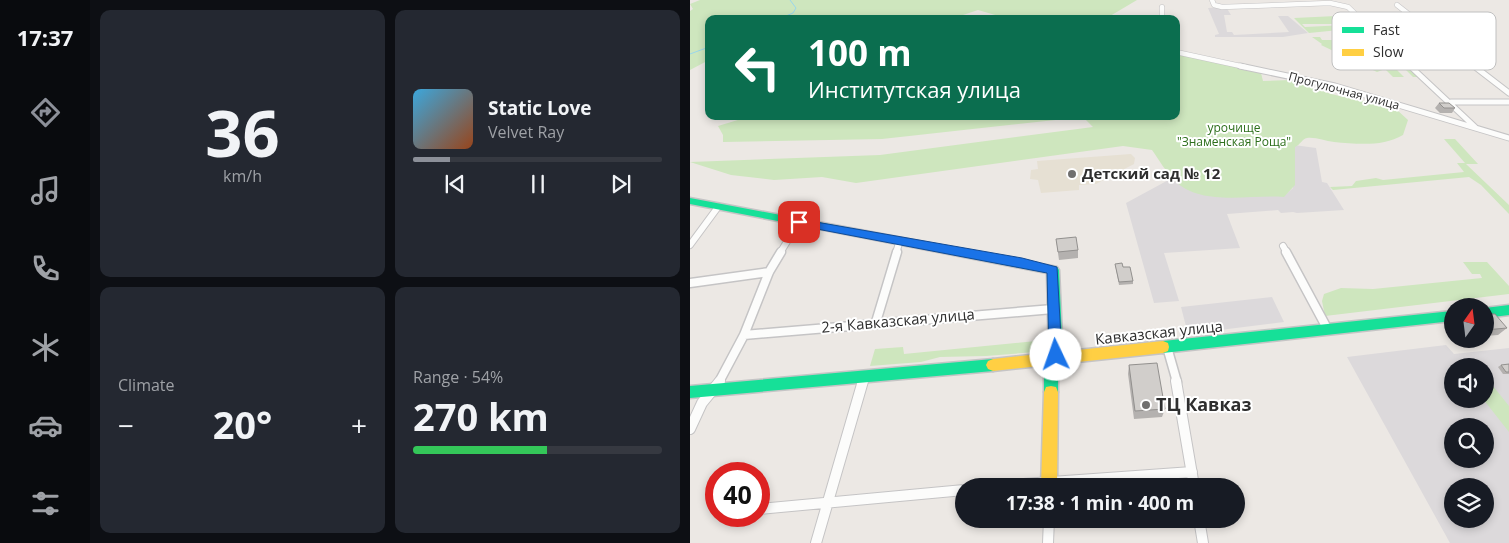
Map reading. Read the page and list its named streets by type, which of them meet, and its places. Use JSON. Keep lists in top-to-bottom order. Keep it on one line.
{"streets":{"main road":["Кавказская улица"],"street":["Прогулочная улица","2-я Кавказская улица"]},"parks":["урочище \"Знаменская Роща\""],"places":["Детский сад № 12","ТЦ Кавказ"],"legend":["Fast","Slow"],"north":"top","page":{"tabs":"17:37","tile":[["36","km/h"],"Climate",["Range · 54%","270 km"]],"turn":["100 m","Институтская улица"],"song":["Static Love","Velvet Ray"],"heat":["−","20°","+"],"limit":"40","trip":"17:38 · 1 min · 400 m"}}
